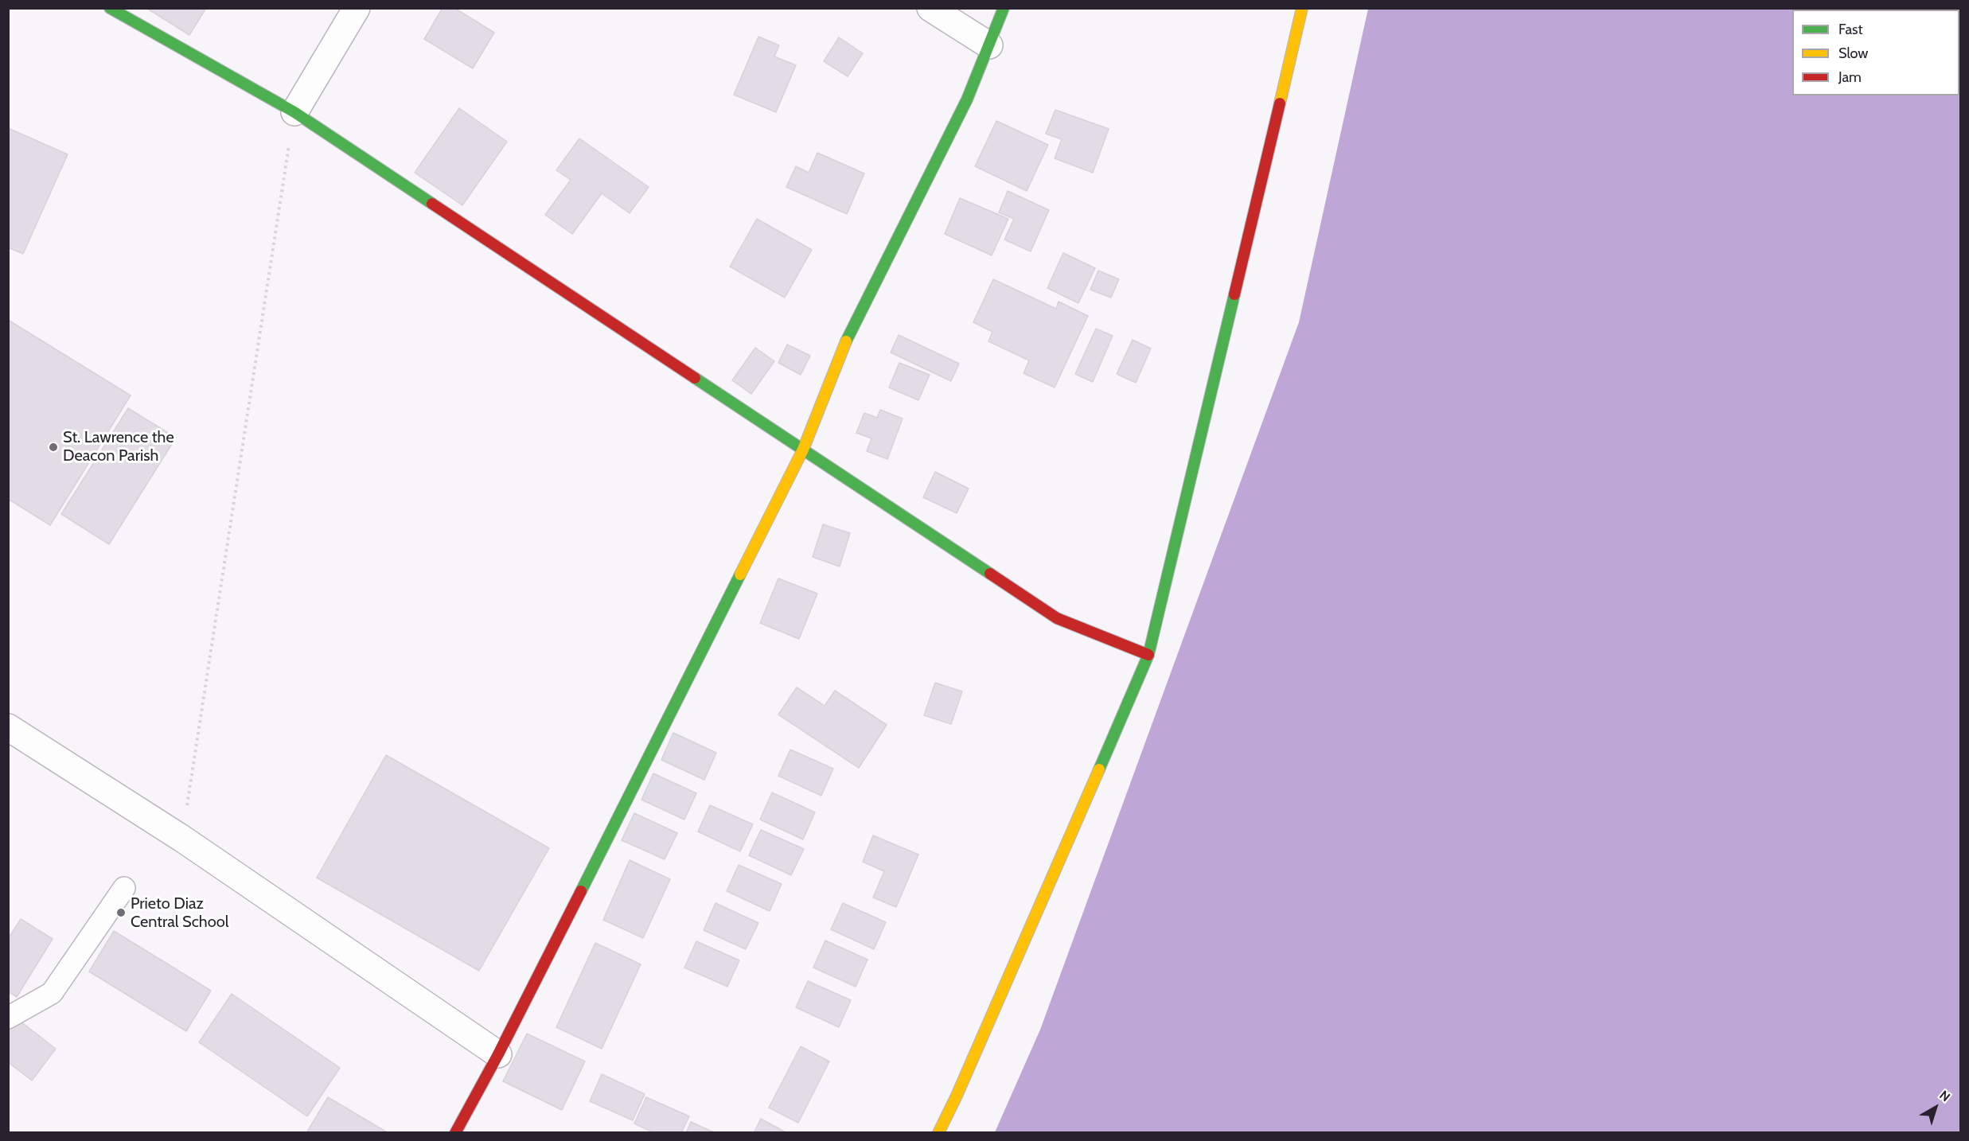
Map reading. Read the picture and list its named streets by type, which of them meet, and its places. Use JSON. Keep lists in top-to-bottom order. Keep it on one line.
{"places":["St. Lawrence the Deacon Parish","Prieto Diaz Central School"],"legend":["Fast","Slow","Jam"],"north":"top right"}
